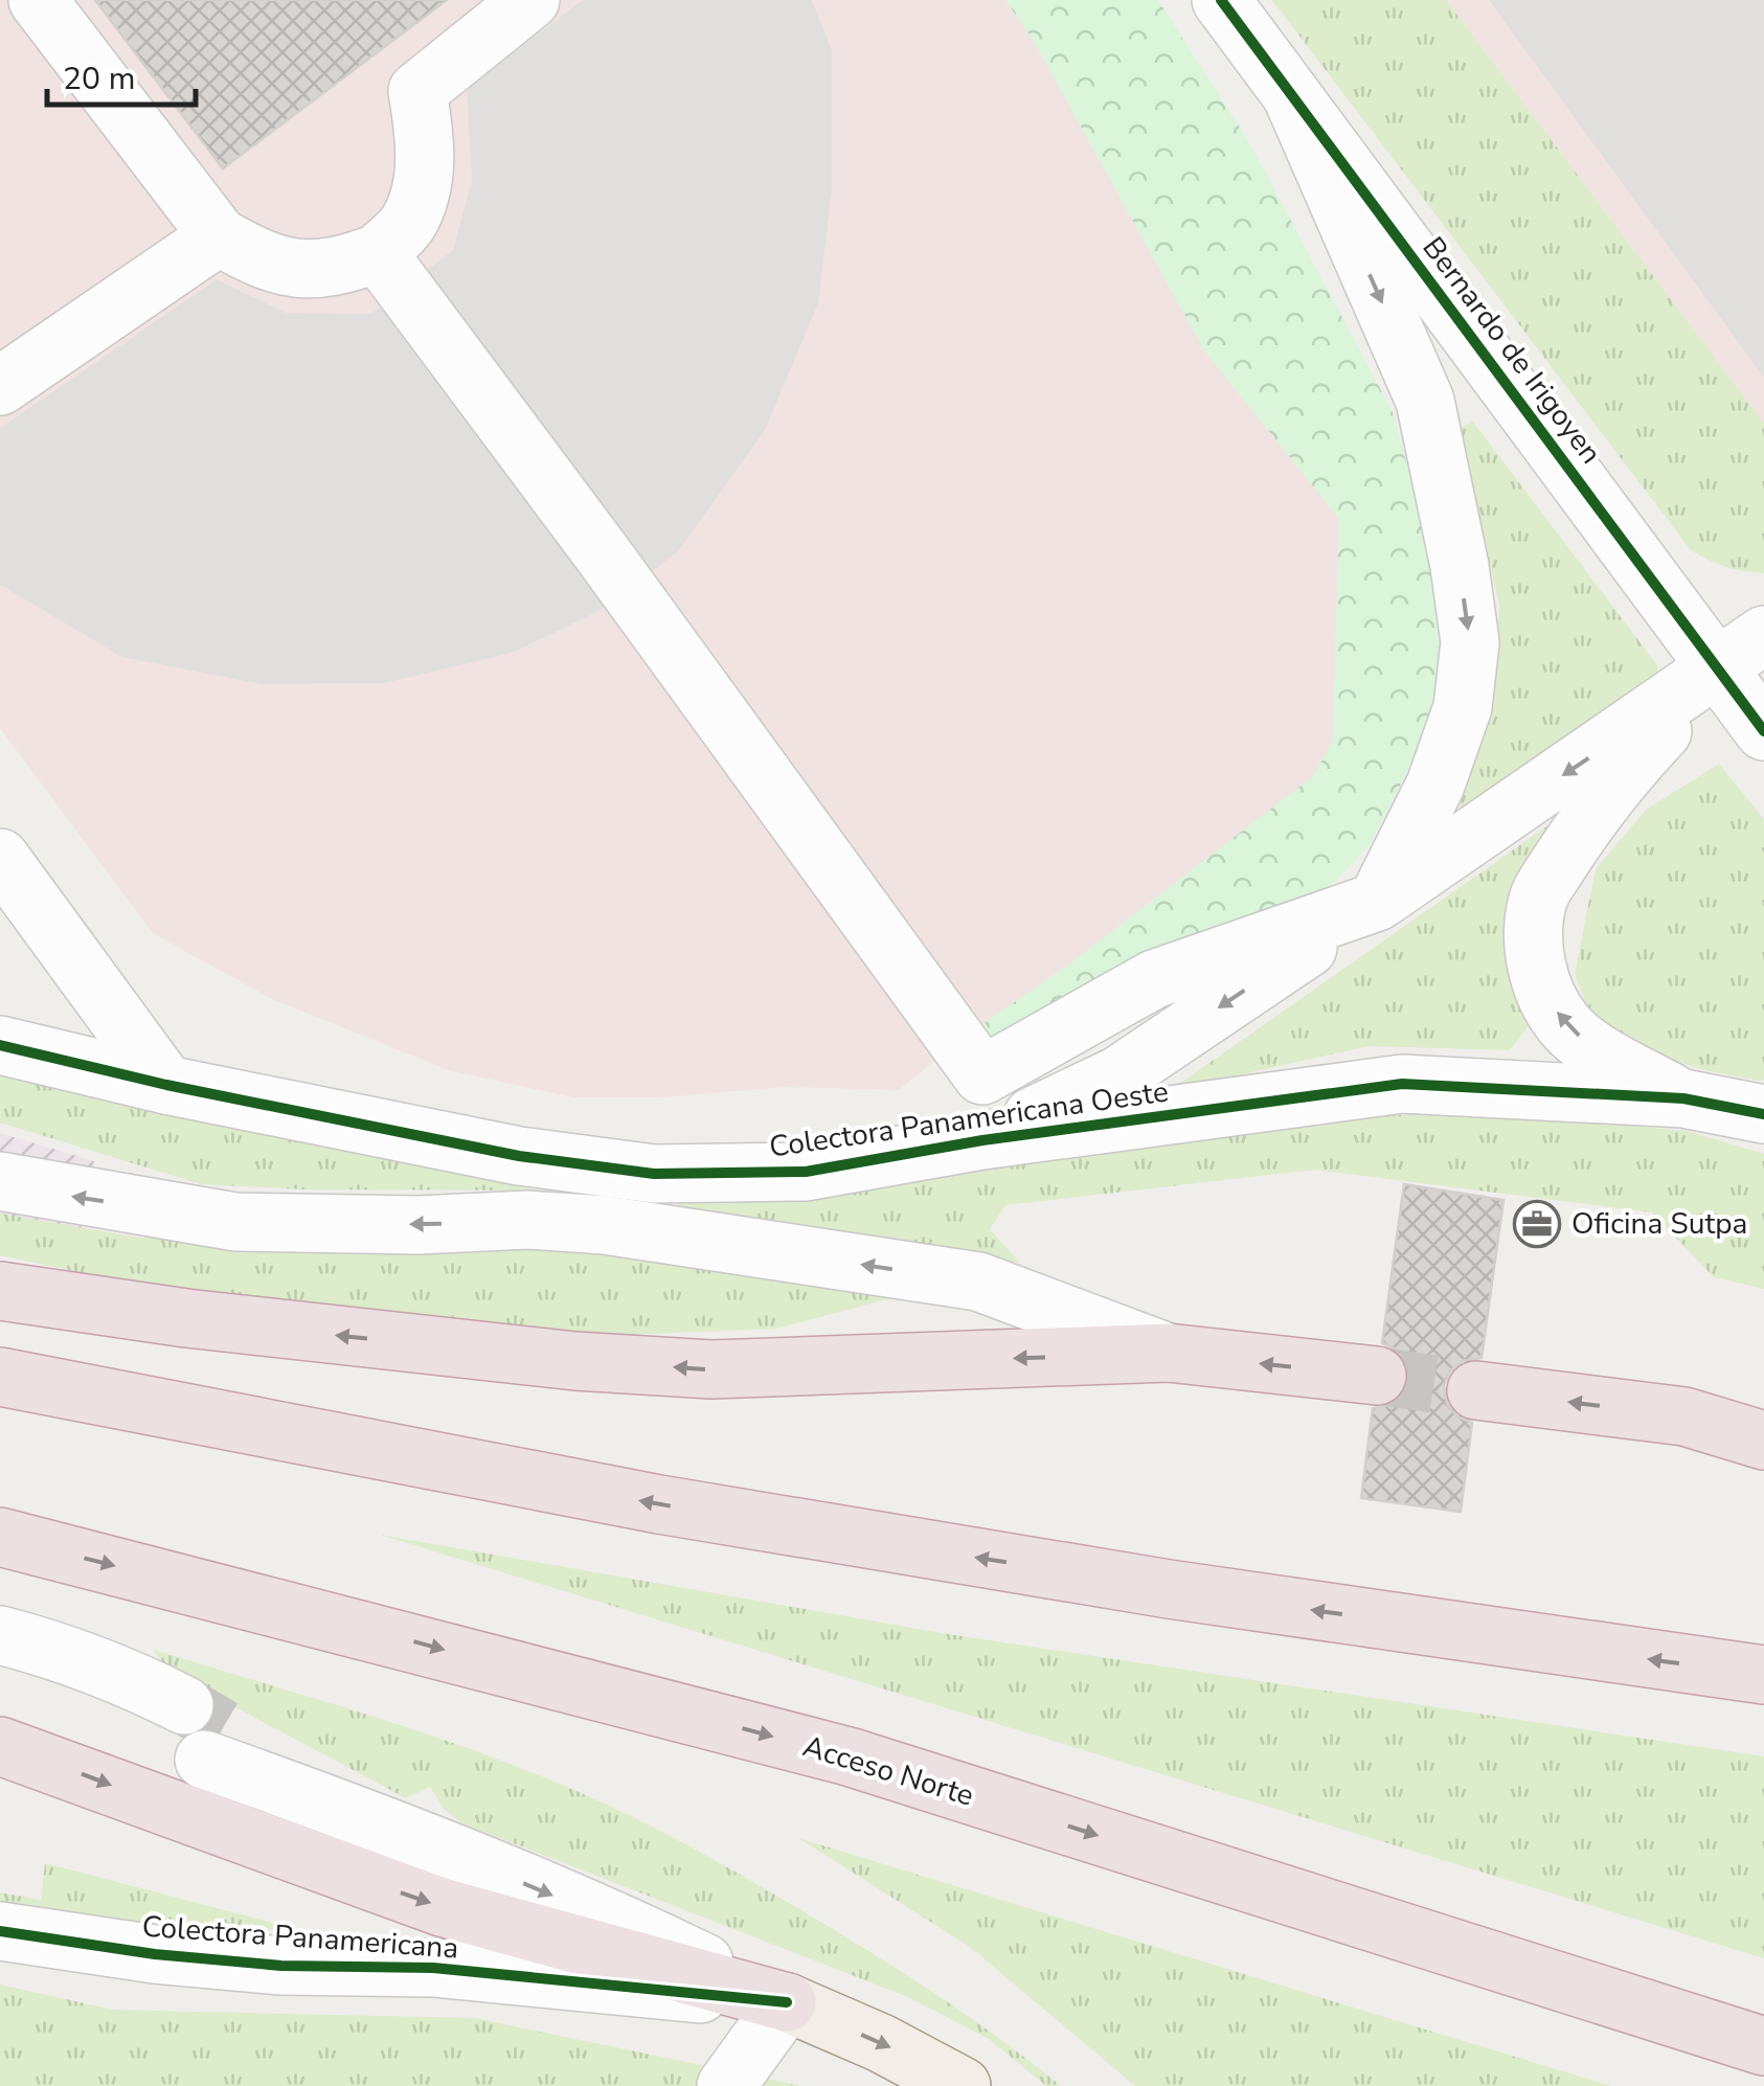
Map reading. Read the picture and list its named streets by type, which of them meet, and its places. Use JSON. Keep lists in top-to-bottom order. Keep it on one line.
{"streets":{"highway":["Acceso Norte"],"main road":["Colectora Panamericana"],"street":["Bernardo de Irigoyen","Colectora Panamericana Oeste"]},"places":{"office":["Oficina Sutpa"]},"scale_bar":"20 m"}
